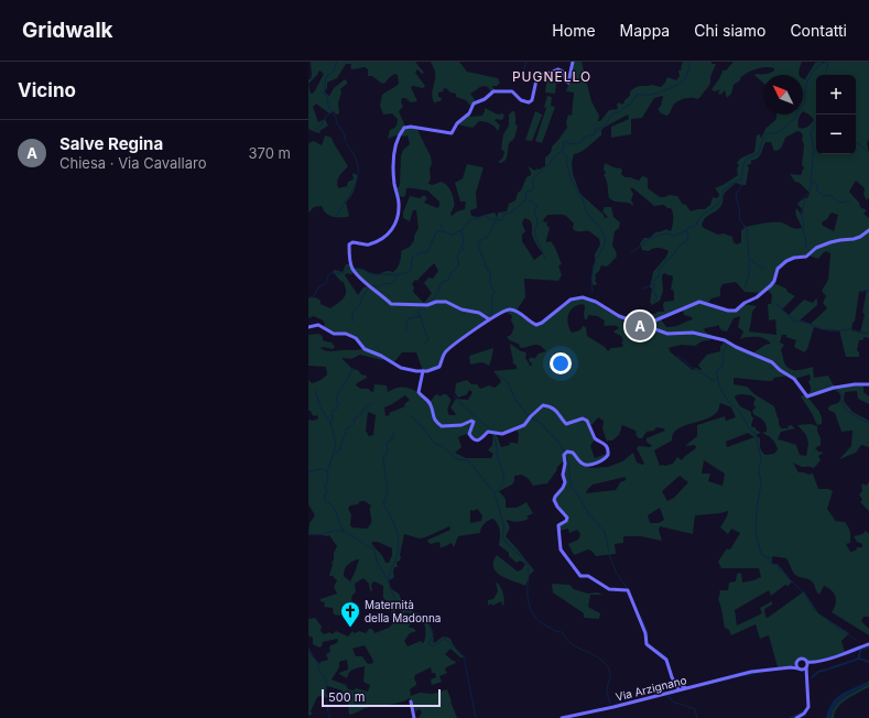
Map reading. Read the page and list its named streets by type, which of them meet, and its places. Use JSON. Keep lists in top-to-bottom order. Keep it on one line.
{"streets":{"street":["Via Arzignano"]},"districts":["PUGNELLO"],"places":{"church":["Maternità della Madonna"]},"scale_bar":"500 m","north":"top left","page":{"header":"Gridwalk","nav":["Home","Mappa","Chi siamo","Contatti"],"heading":"Vicino","map_buttons":["+","−"],"list":[{"mark":"A","name":"Salve Regina","note":"Chiesa · Via Cavallaro","value":"370 m"}],"pins":"A","scale":"500 m"}}
